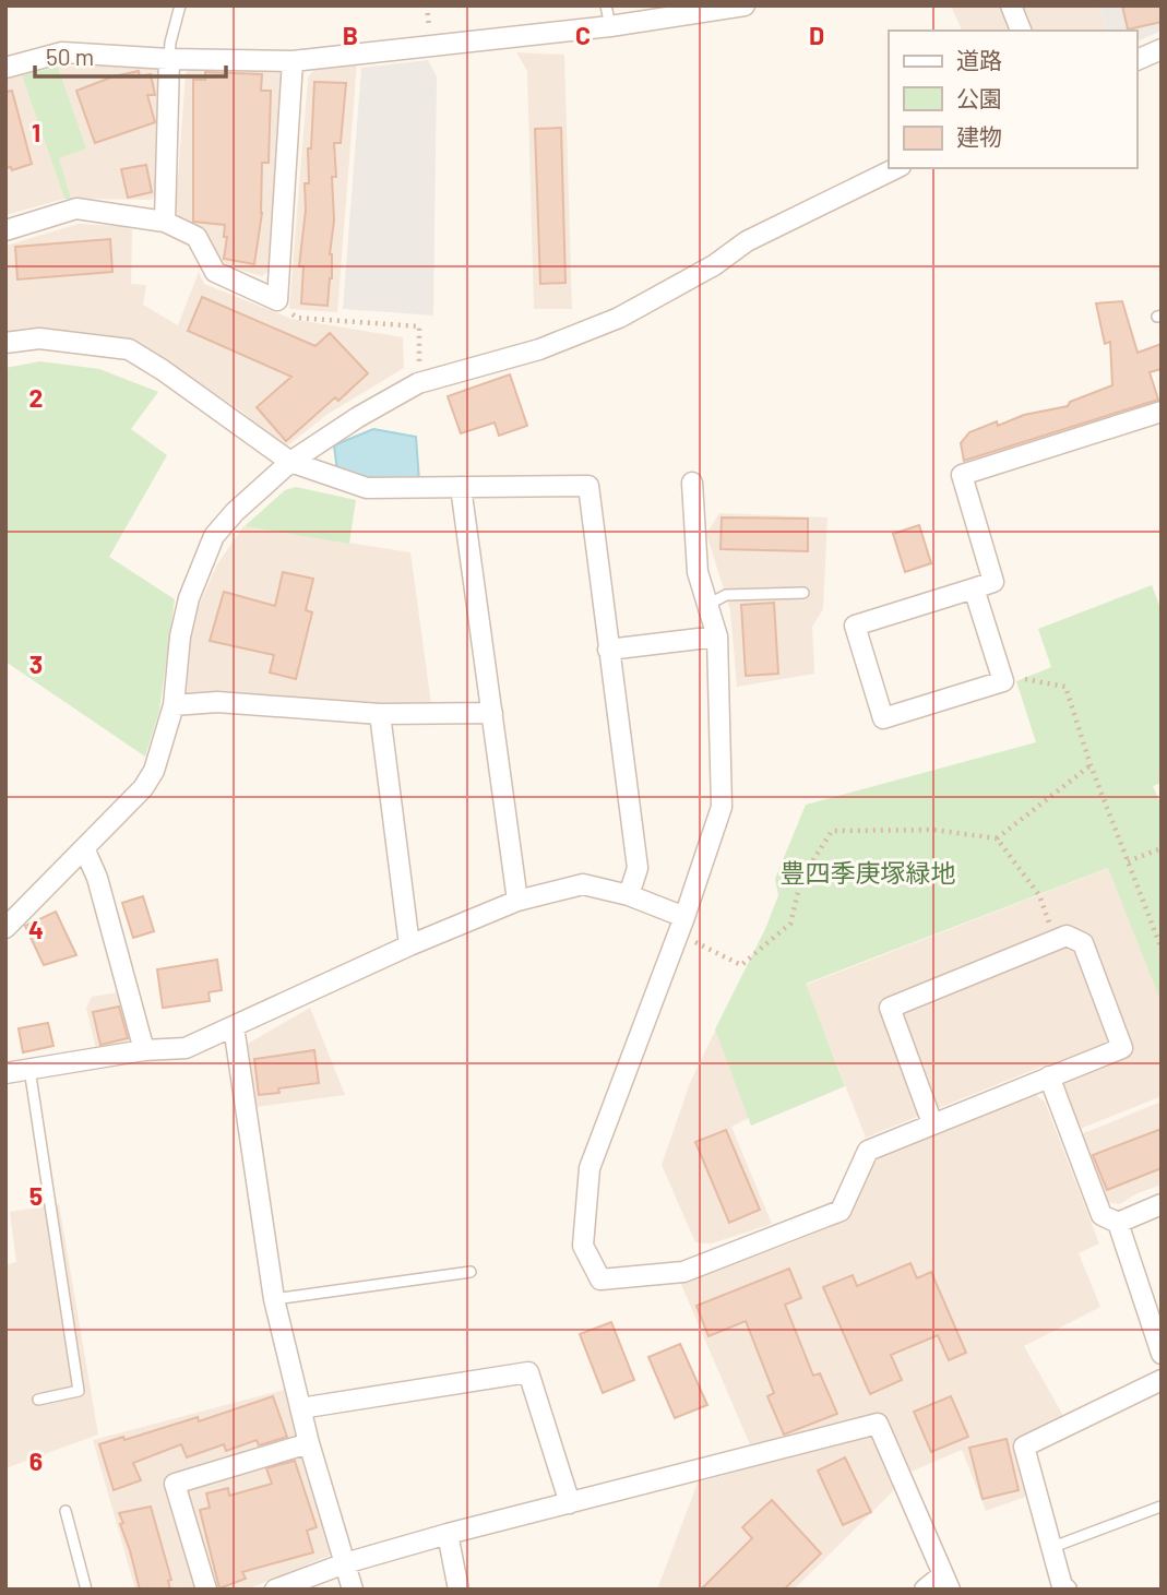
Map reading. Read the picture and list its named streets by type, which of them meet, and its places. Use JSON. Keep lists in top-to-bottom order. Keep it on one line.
{"parks":["豊四季庚塚緑地"],"legend":["道路","公園","建物"],"scale_bar":"50 m","grid":{"columns":["B","C","D"],"rows":["1","2","3","4","5","6"]}}
